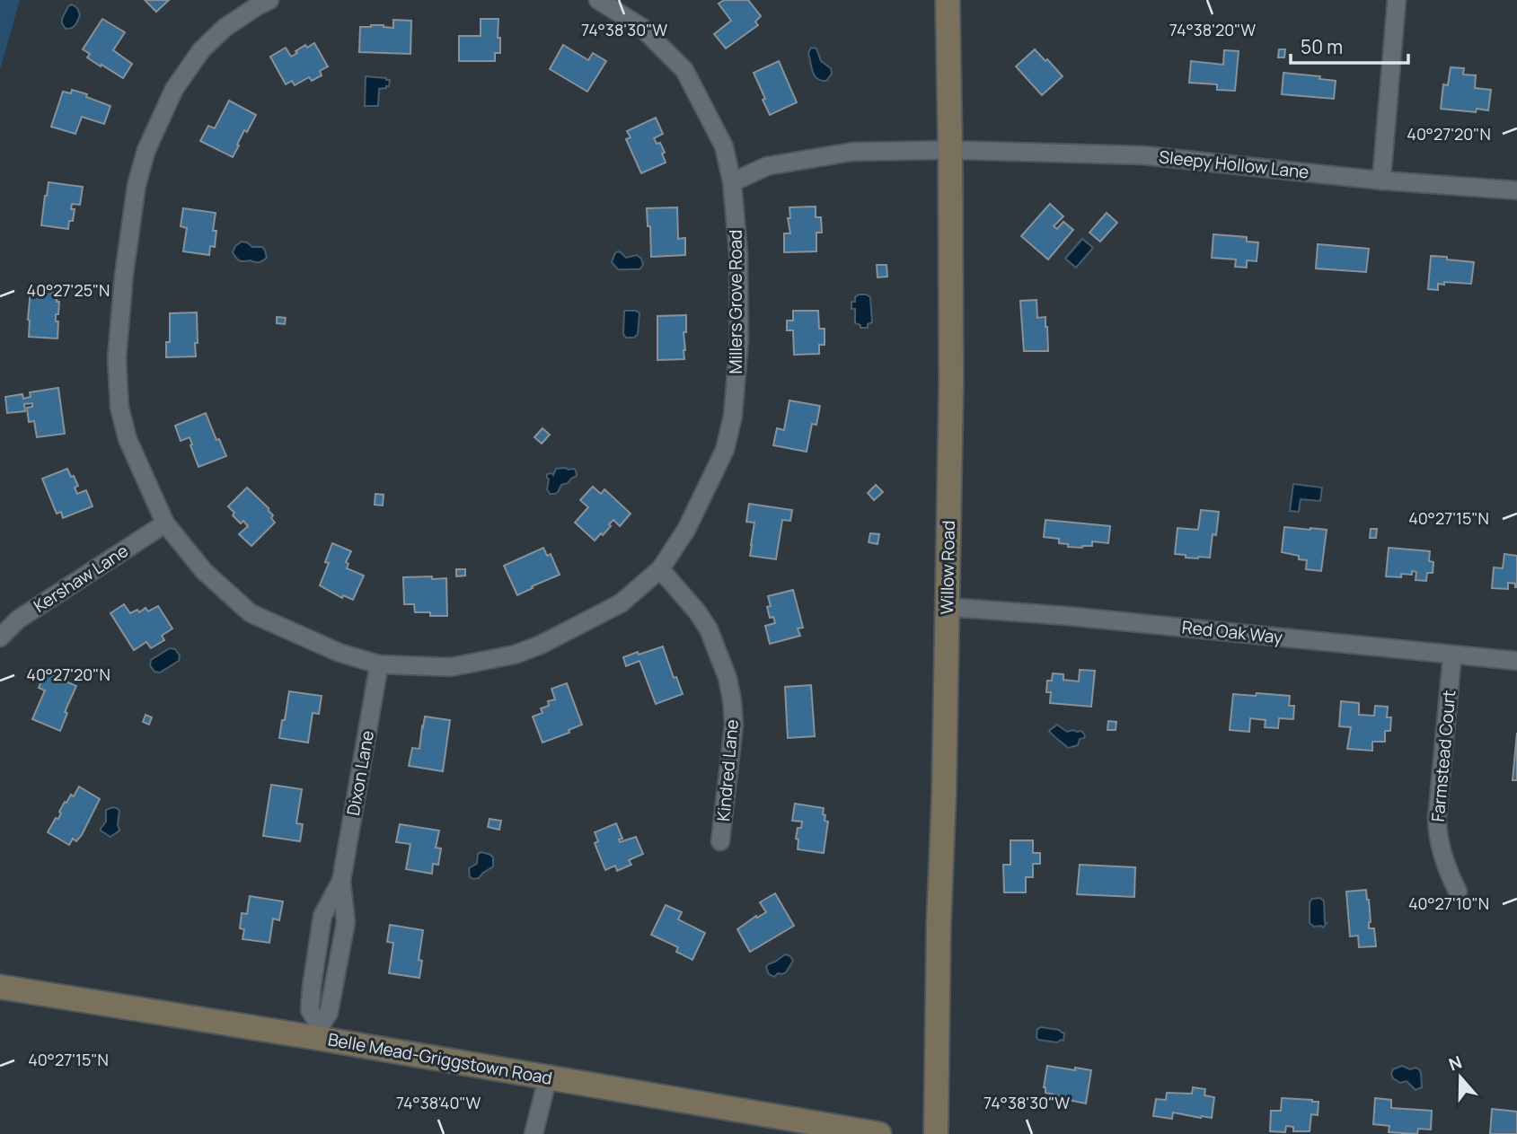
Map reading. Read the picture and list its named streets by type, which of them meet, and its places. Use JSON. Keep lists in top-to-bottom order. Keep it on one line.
{"streets":{"street":["Sleepy Hollow Lane","Millers Grove Road","Willow Road","Kershaw Lane","Red Oak Way","Farmstead Court","Kindred Lane","Dixon Lane","Belle Mead-Griggstown Road"]},"crossings":[["Sleepy Hollow Lane","Willow Road"],["Millers Grove Road","Kershaw Lane"],["Millers Grove Road","Kindred Lane"],["Millers Grove Road","Dixon Lane"],["Willow Road","Red Oak Way"],["Red Oak Way","Farmstead Court"],["Dixon Lane","Belle Mead-Griggstown Road"]],"scale_bar":"50 m","north":"top","coordinates":["74°38'30\"W","74°38'20\"W","40°27'20\"N","40°27'25\"N","40°27'15\"N","40°27'10\"N","74°38'40\"W"]}
